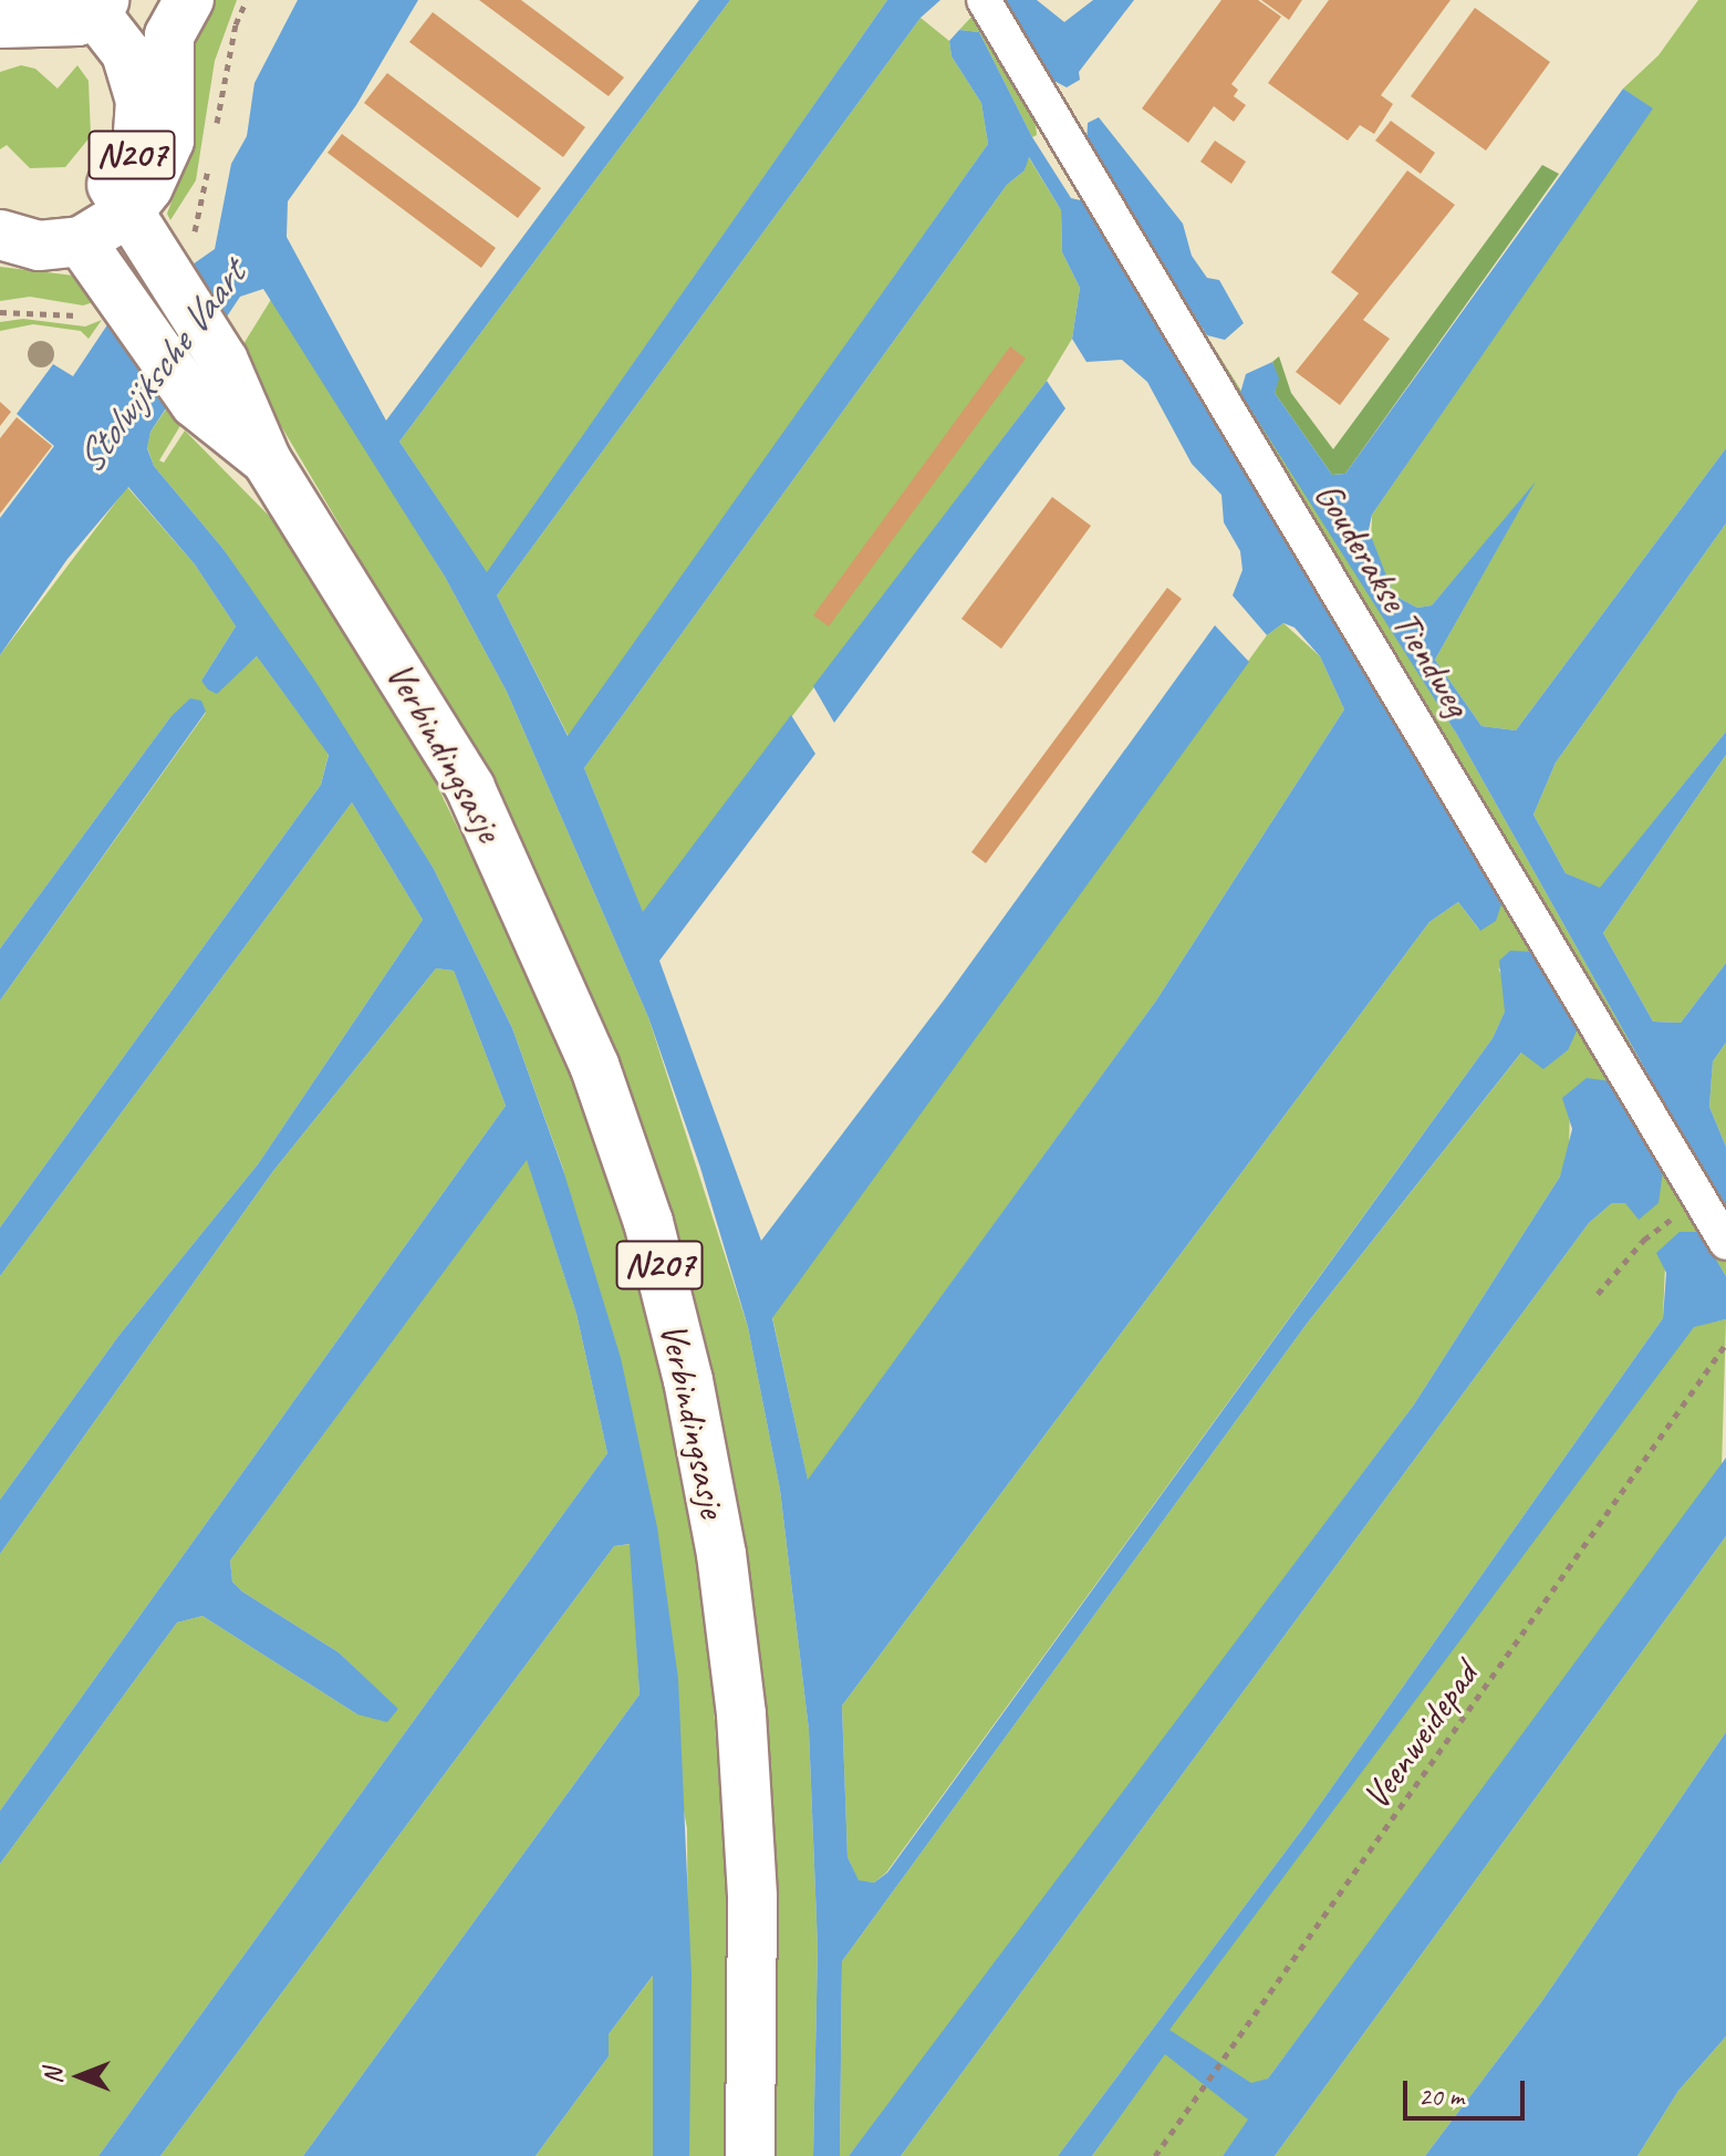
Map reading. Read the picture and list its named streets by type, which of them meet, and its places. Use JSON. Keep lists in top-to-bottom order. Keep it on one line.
{"streets":{"main road":["N207","Verbindingsasje"],"street":["Gouderakse Tiendweg"],"path":["Veenweidepad"]},"crossings":[["N207","Verbindingsasje"]],"water":["Stolwijksche Vaart"],"scale_bar":"20 m","north":"left"}
